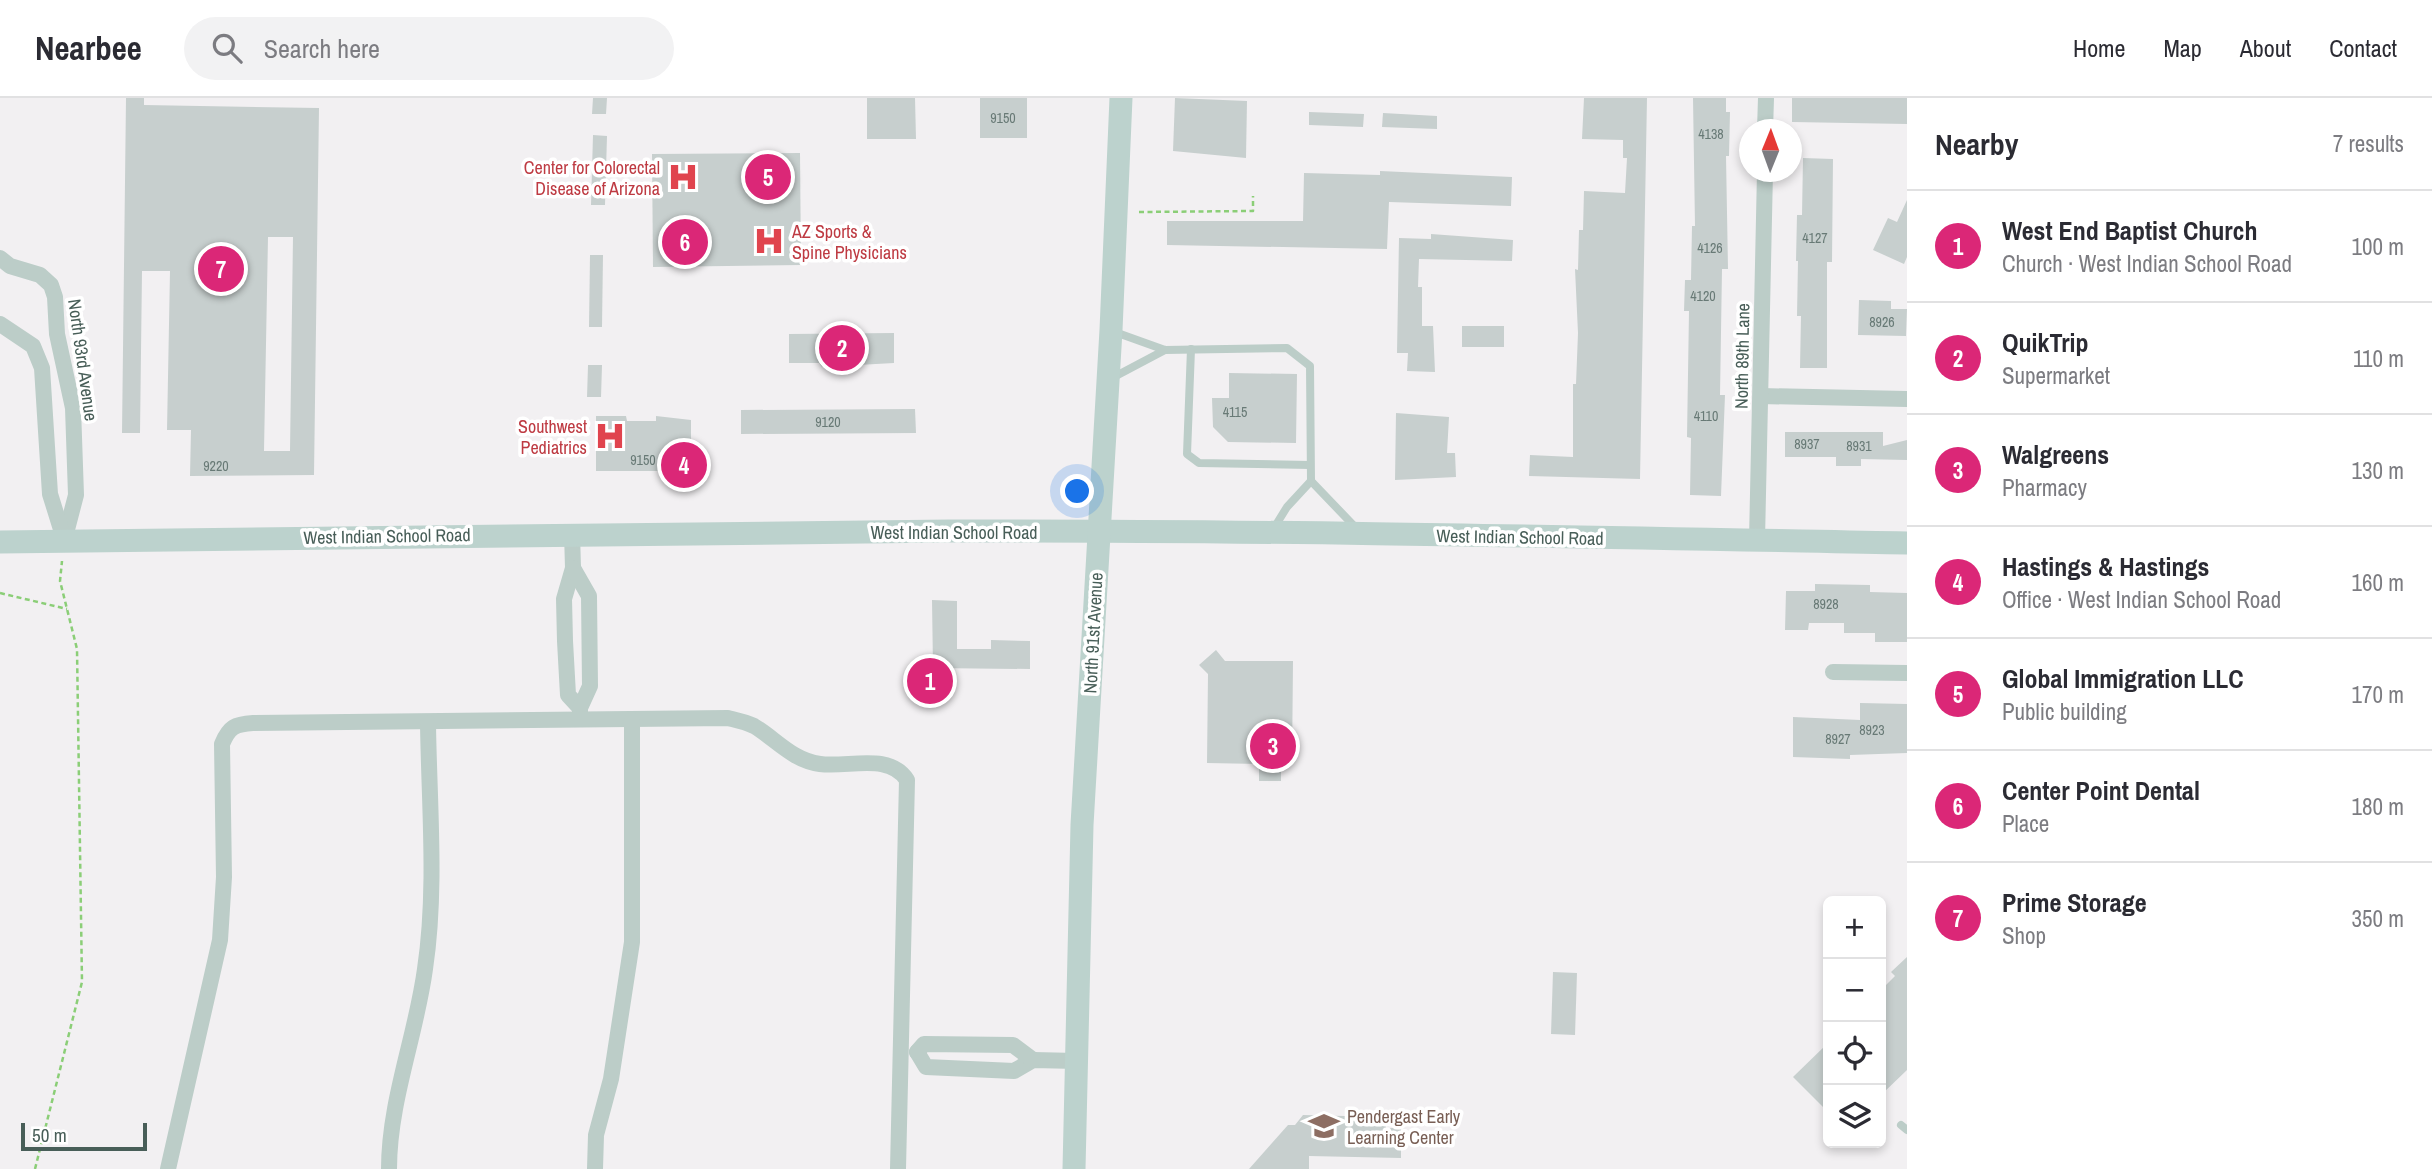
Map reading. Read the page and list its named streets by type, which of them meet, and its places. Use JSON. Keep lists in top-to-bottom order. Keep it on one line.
{"streets":{"main road":["West Indian School Road","North 91st Avenue"],"street":["North 89th Lane","North 93rd Avenue"]},"crossings":[["North 89th Lane","West Indian School Road"],["North 93rd Avenue","West Indian School Road"],["West Indian School Road","North 91st Avenue"]],"places":{"hospital":["Center for Colorectal Disease of Arizona","AZ Sports & Spine Physicians","Southwest Pediatrics"],"school or university":["Pendergast Early Learning Center"]},"house_numbers":["9150","4138","4127","4126","4120","8926","4115","4110","9120","8937","8931","9150","9220","8928","8923","8927"],"scale_bar":"50 m","north":"top","page":{"header":"Nearbee","search":"Search here","nav":["Home","Map","About","Contact"],"heading":["Nearby","7 results"],"pins":["5","6","7","2","4","1","3"],"list":[{"mark":"1","name":"West End Baptist Church","note":"Church · West Indian School Road","value":"100 m"},{"mark":"2","name":"QuikTrip","note":"Supermarket","value":"110 m"},{"mark":"3","name":"Walgreens","note":"Pharmacy","value":"130 m"},{"mark":"4","name":"Hastings & Hastings","note":"Office · West Indian School Road","value":"160 m"},{"mark":"5","name":"Global Immigration LLC","note":"Public building","value":"170 m"},{"mark":"6","name":"Center Point Dental","note":"Place","value":"180 m"},{"mark":"7","name":"Prime Storage","note":"Shop","value":"350 m"}],"map_buttons":["+","−"],"scale":"50 m"}}
